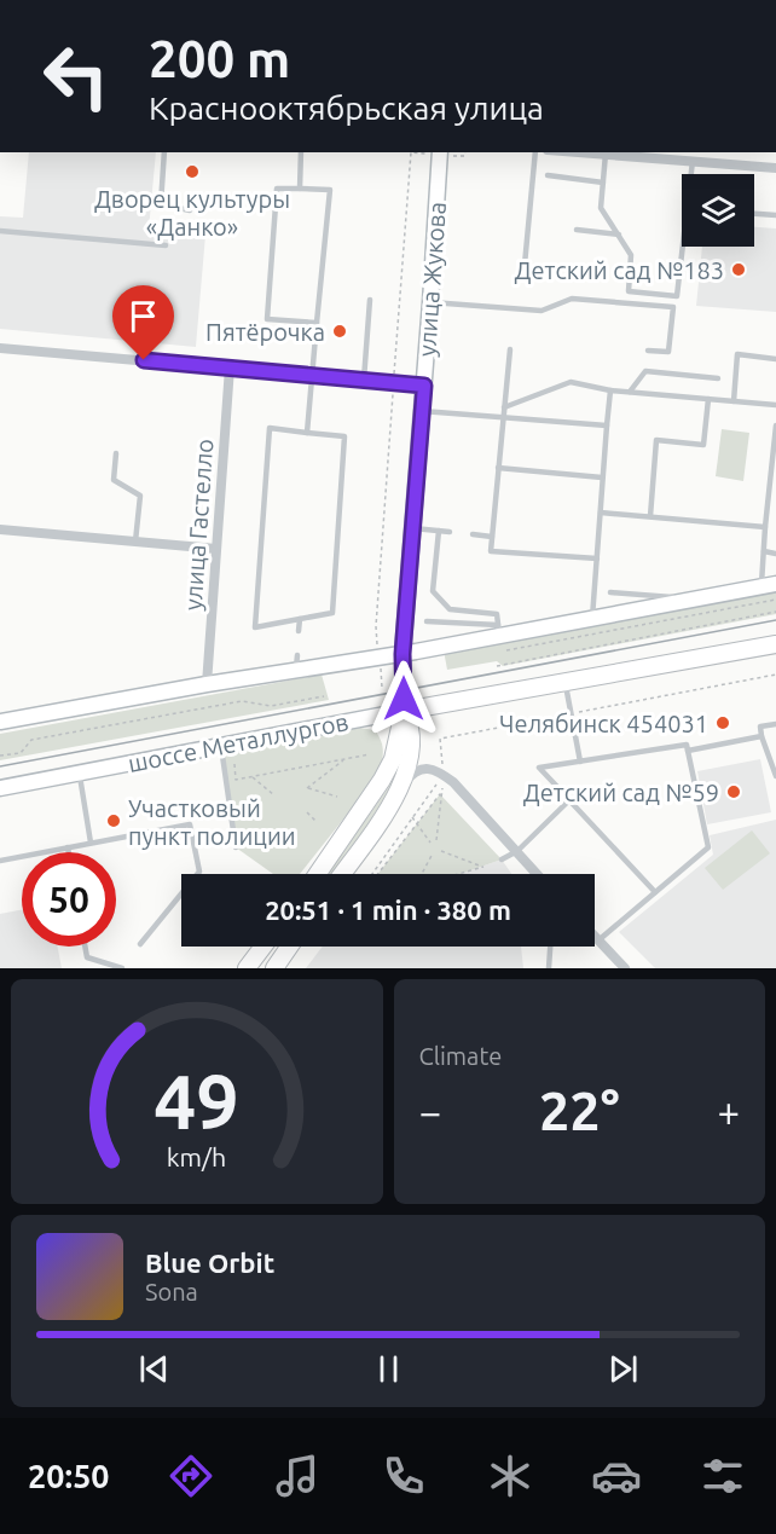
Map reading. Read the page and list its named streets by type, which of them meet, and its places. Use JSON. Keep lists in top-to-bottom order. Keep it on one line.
{"streets":{"main road":["улица Жукова","шоссе Металлургов"],"street":["улица Гастелло"]},"crossings":[["улица Жукова","шоссе Металлургов"]],"places":["Дворец культуры «Данко»","Детский сад №183","Пятёрочка","Челябинск 454031","Детский сад №59","Участковый пункт полиции"],"page":{"turn":["200 m","Краснооктябрьская улица"],"limit":"50","trip":"20:51 · 1 min · 380 m","tile":"Climate","heat":["−","22°","+"],"song":["Blue Orbit","Sona"],"tabs":"20:50","gauge":["49","km/h"]}}
